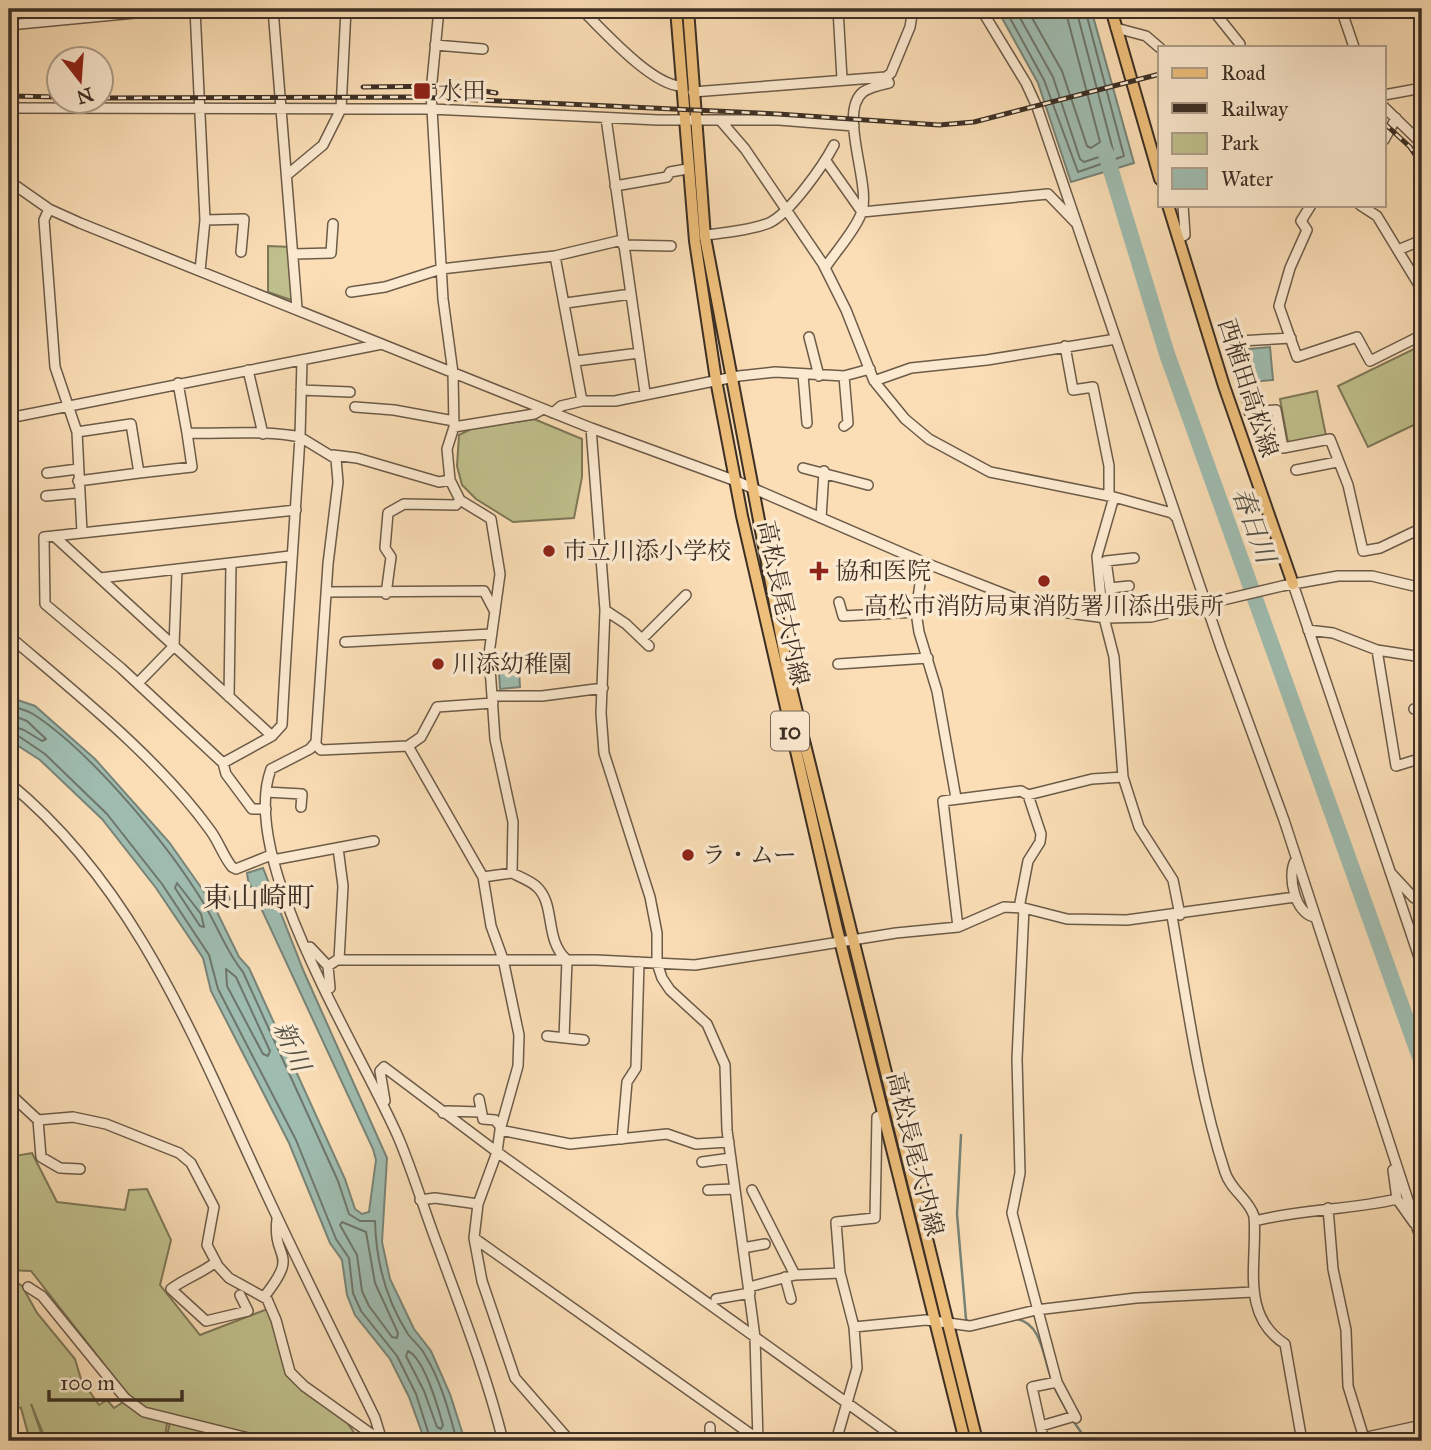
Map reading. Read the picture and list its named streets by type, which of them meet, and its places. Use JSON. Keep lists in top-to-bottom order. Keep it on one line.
{"streets":{"main road":["西植田高松線","高松長尾大内線","10"]},"districts":["東山崎町"],"water":["春日川","新川"],"places":{"transit":["水田"],"other":["市立川添小学校","高松市消防局東消防署川添出張所","川添幼稚園","ラ・ムー"],"health":["協和医院"]},"legend":["Road","Railway","Park","Water"],"scale_bar":"100 m","north":"bottom"}
